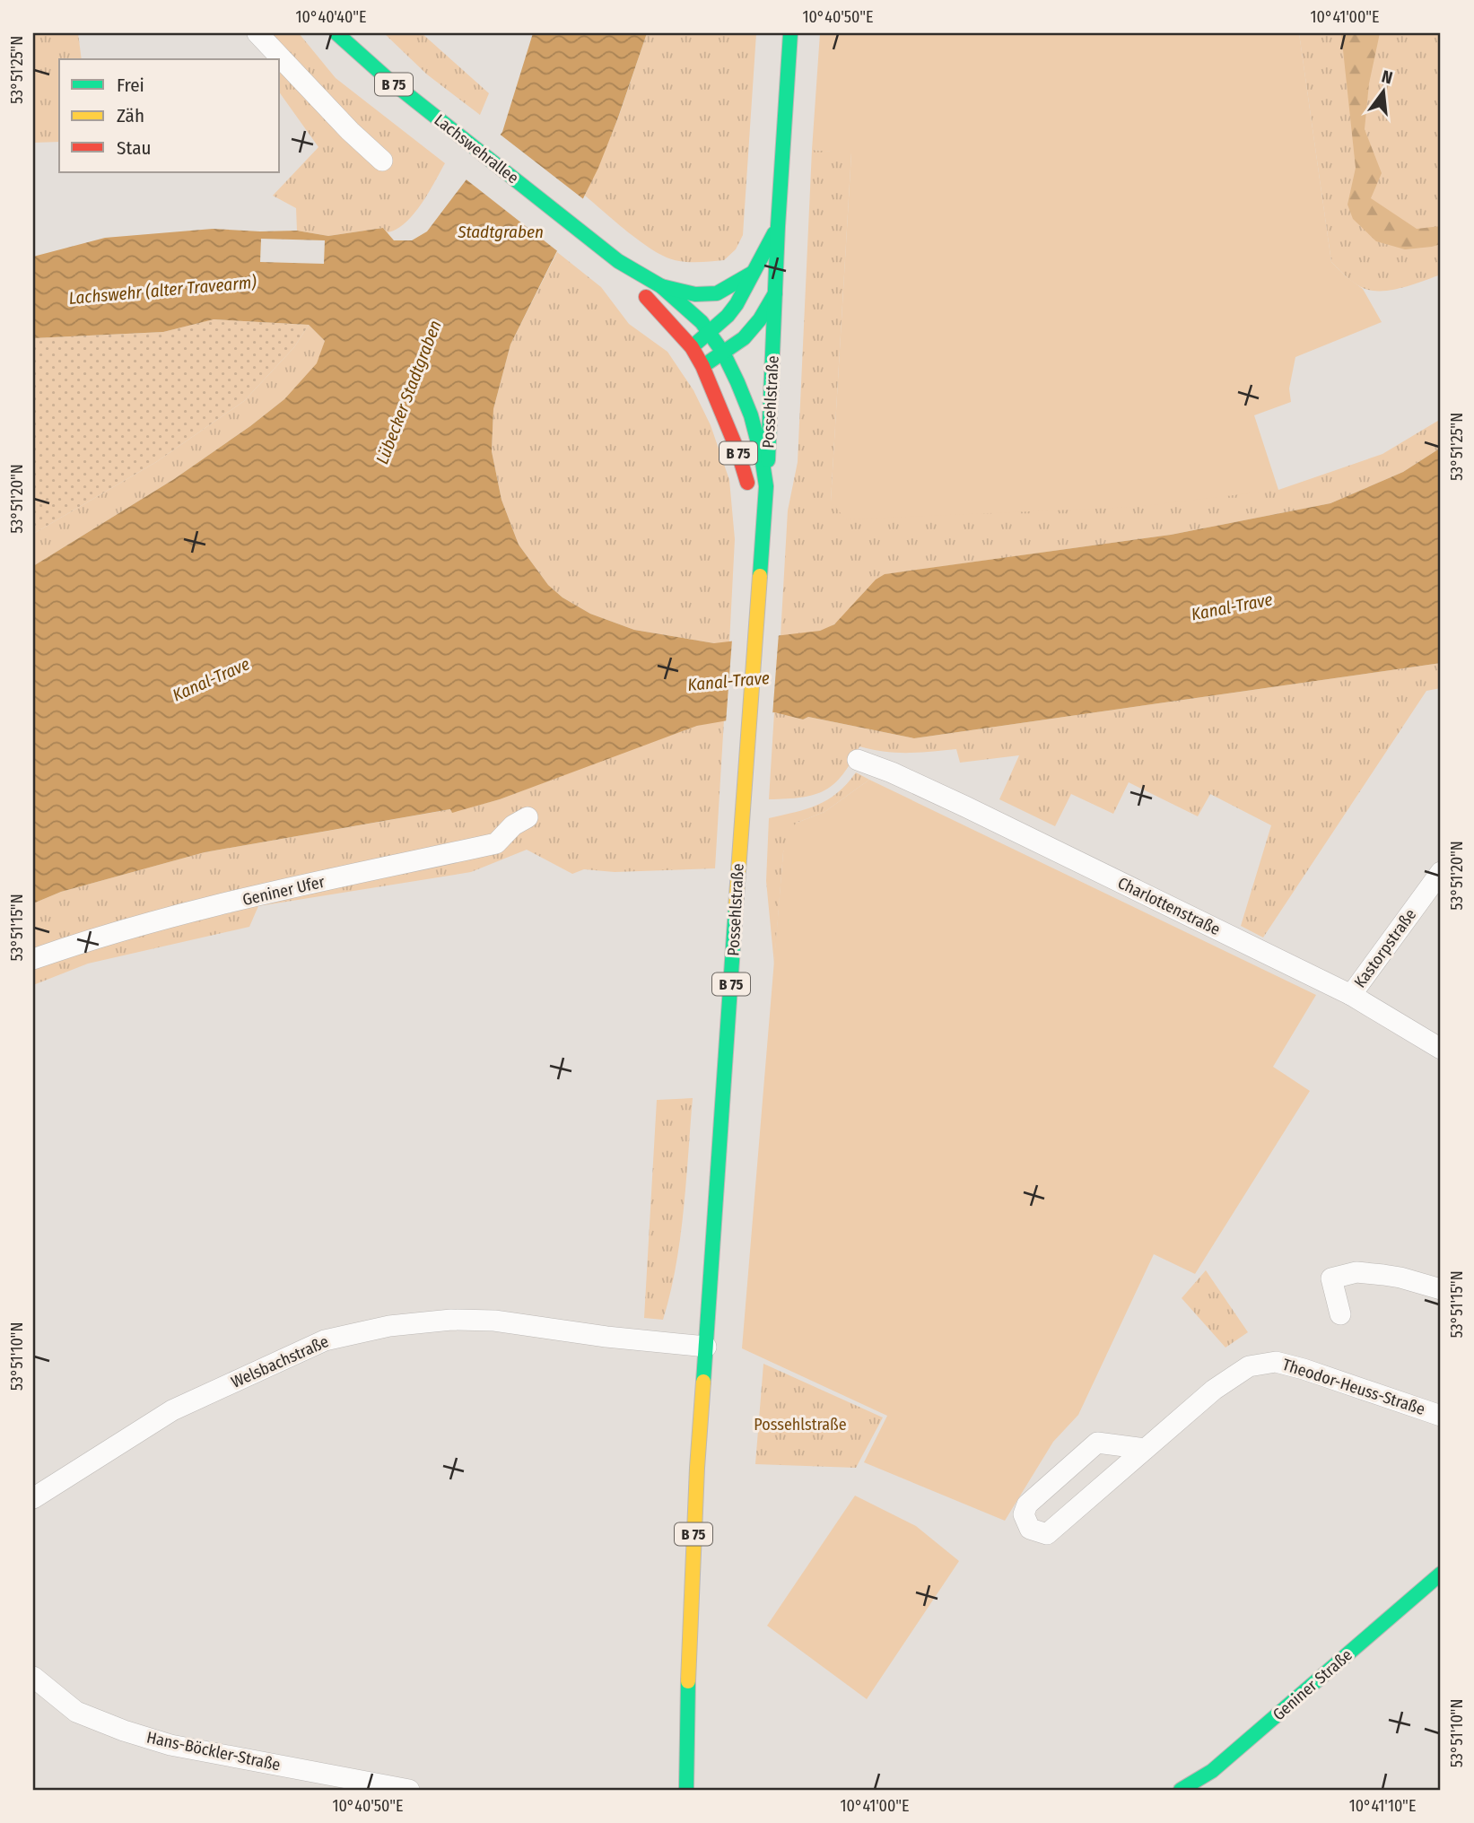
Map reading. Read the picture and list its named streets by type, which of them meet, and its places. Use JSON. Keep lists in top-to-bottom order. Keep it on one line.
{"streets":{"main road":["B 75","Lachswehrallee","Possehlstraße","Geniner Straße"],"street":["Geniner Ufer","Charlottenstraße","Kastorpstraße","Welsbachstraße","Theodor-Heuss-Straße","Hans-Böckler-Straße"]},"crossings":[["Lachswehrallee","Possehlstraße"],["Possehlstraße","Welsbachstraße"],["Charlottenstraße","Kastorpstraße"]],"water":["Stadtgraben","Lachswehr (alter Travearm)","Lübecker Stadtgraben","Kanal-Trave"],"parks":["Possehlstraße"],"legend":["Frei","Zäh","Stau"],"north":"top","coordinates":["10°40'40\"E","10°40'50\"E","10°41'00\"E","53°51'25\"N","53°51'20\"N","53°51'15\"N","53°51'10\"N","10°41'10\"E"]}
